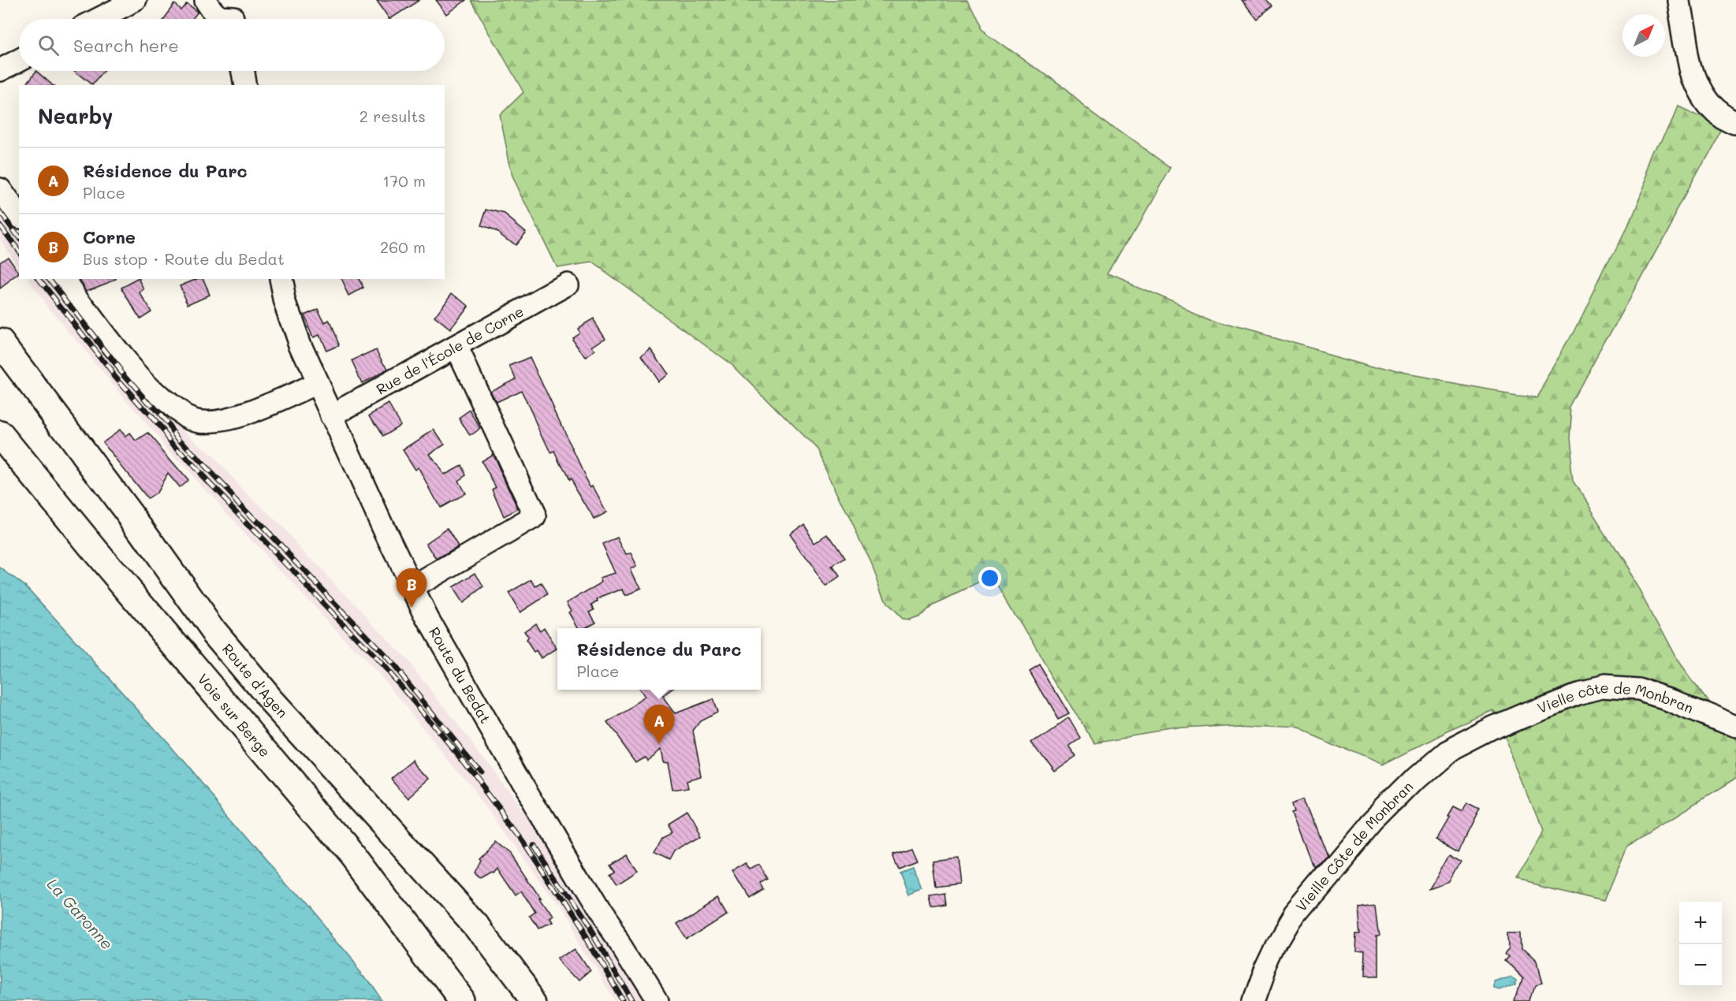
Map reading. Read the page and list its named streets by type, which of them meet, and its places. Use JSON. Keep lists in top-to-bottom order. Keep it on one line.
{"streets":{"main road":["Route d'Agen","Voie sur Berge"],"street":["Rue de l'École de Corne","Route du Bedat","Vielle côte de Monbran","Vieille Côte de Monbran"]},"crossings":[["Rue de l'École de Corne","Route du Bedat"],["Vielle côte de Monbran","Vieille Côte de Monbran"]],"water":["La Garonne"],"north":"top right","page":{"search":"Search here","heading":["Nearby","2 results"],"list":[{"mark":"A","name":"Résidence du Parc","note":"Place","value":"170 m"},{"mark":"B","name":"Corne","note":"Bus stop · Route du Bedat","value":"260 m"}],"pins":["B","A"],"popup":["Résidence du Parc","Place"],"map_buttons":["+","−"]}}
